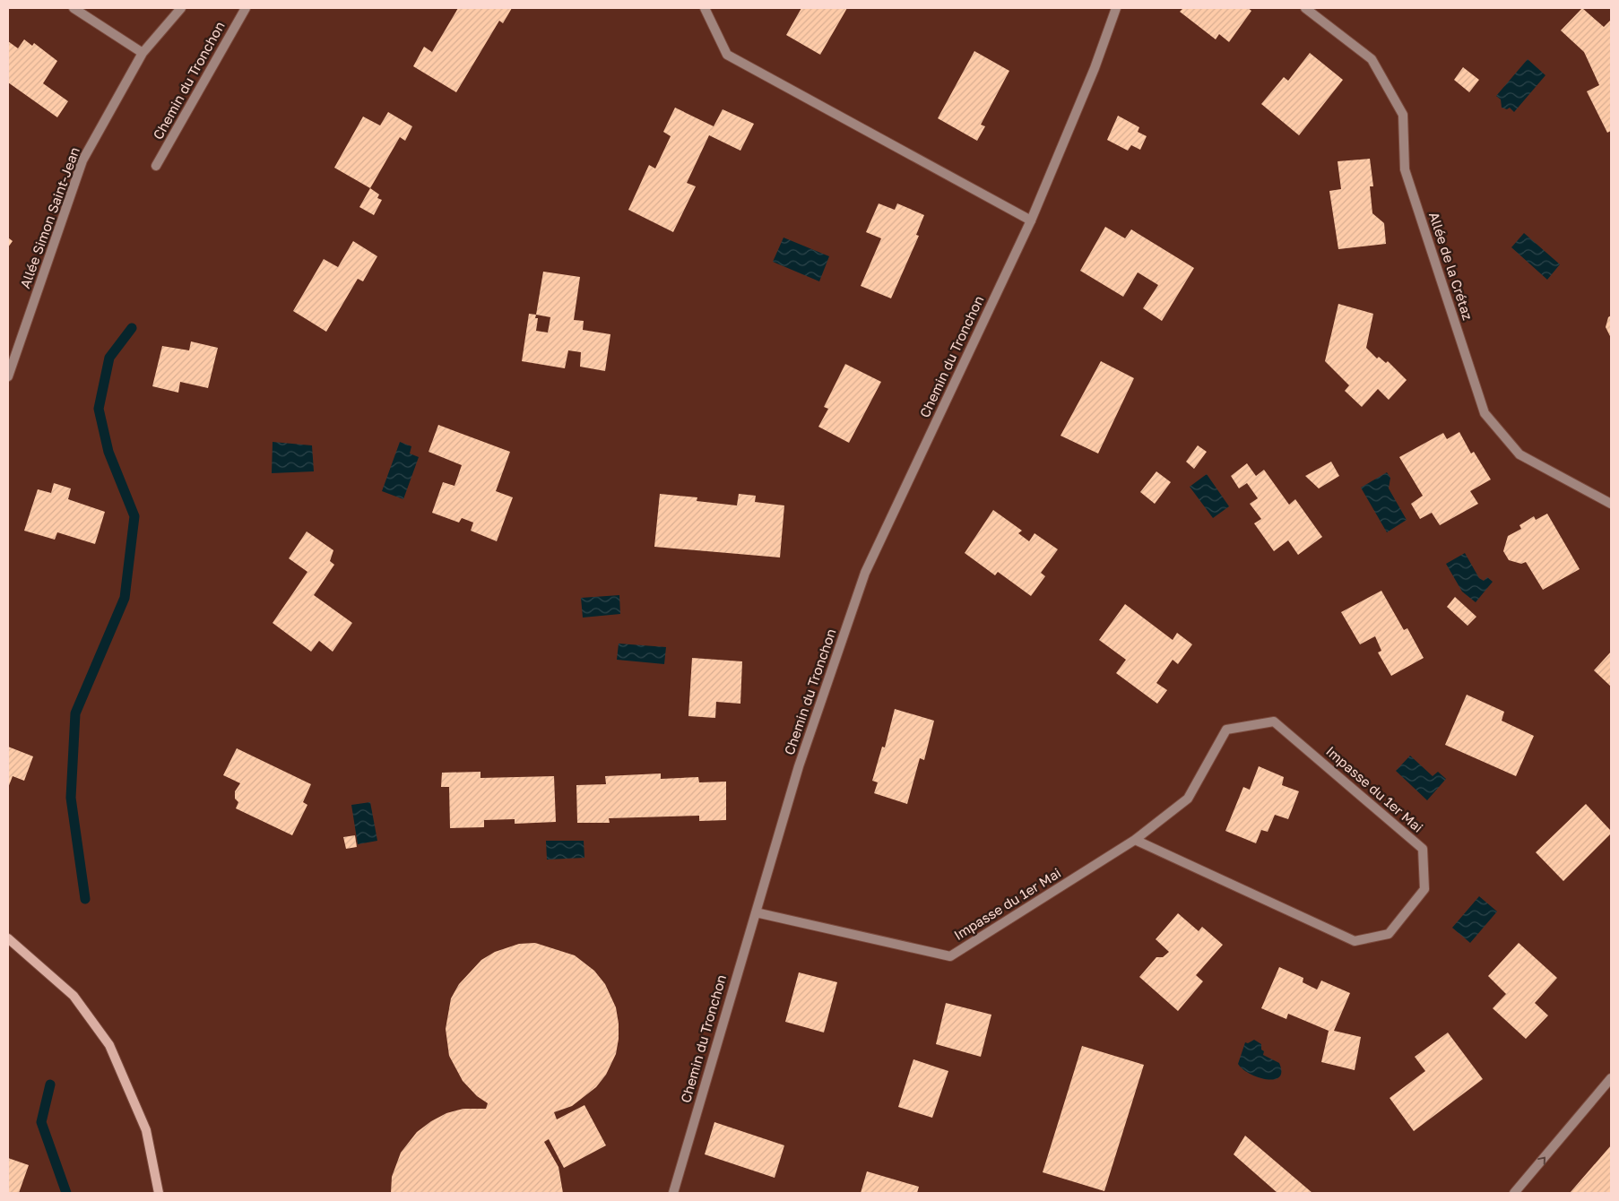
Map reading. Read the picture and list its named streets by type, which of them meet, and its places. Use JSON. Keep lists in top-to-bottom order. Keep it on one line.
{"streets":{"street":["Chemin du Tronchon","Allée Simon Saint-Jean","Allée de la Crétaz","Impasse du 1er Mai"]},"crossings":[["Chemin du Tronchon","Impasse du 1er Mai"]]}
